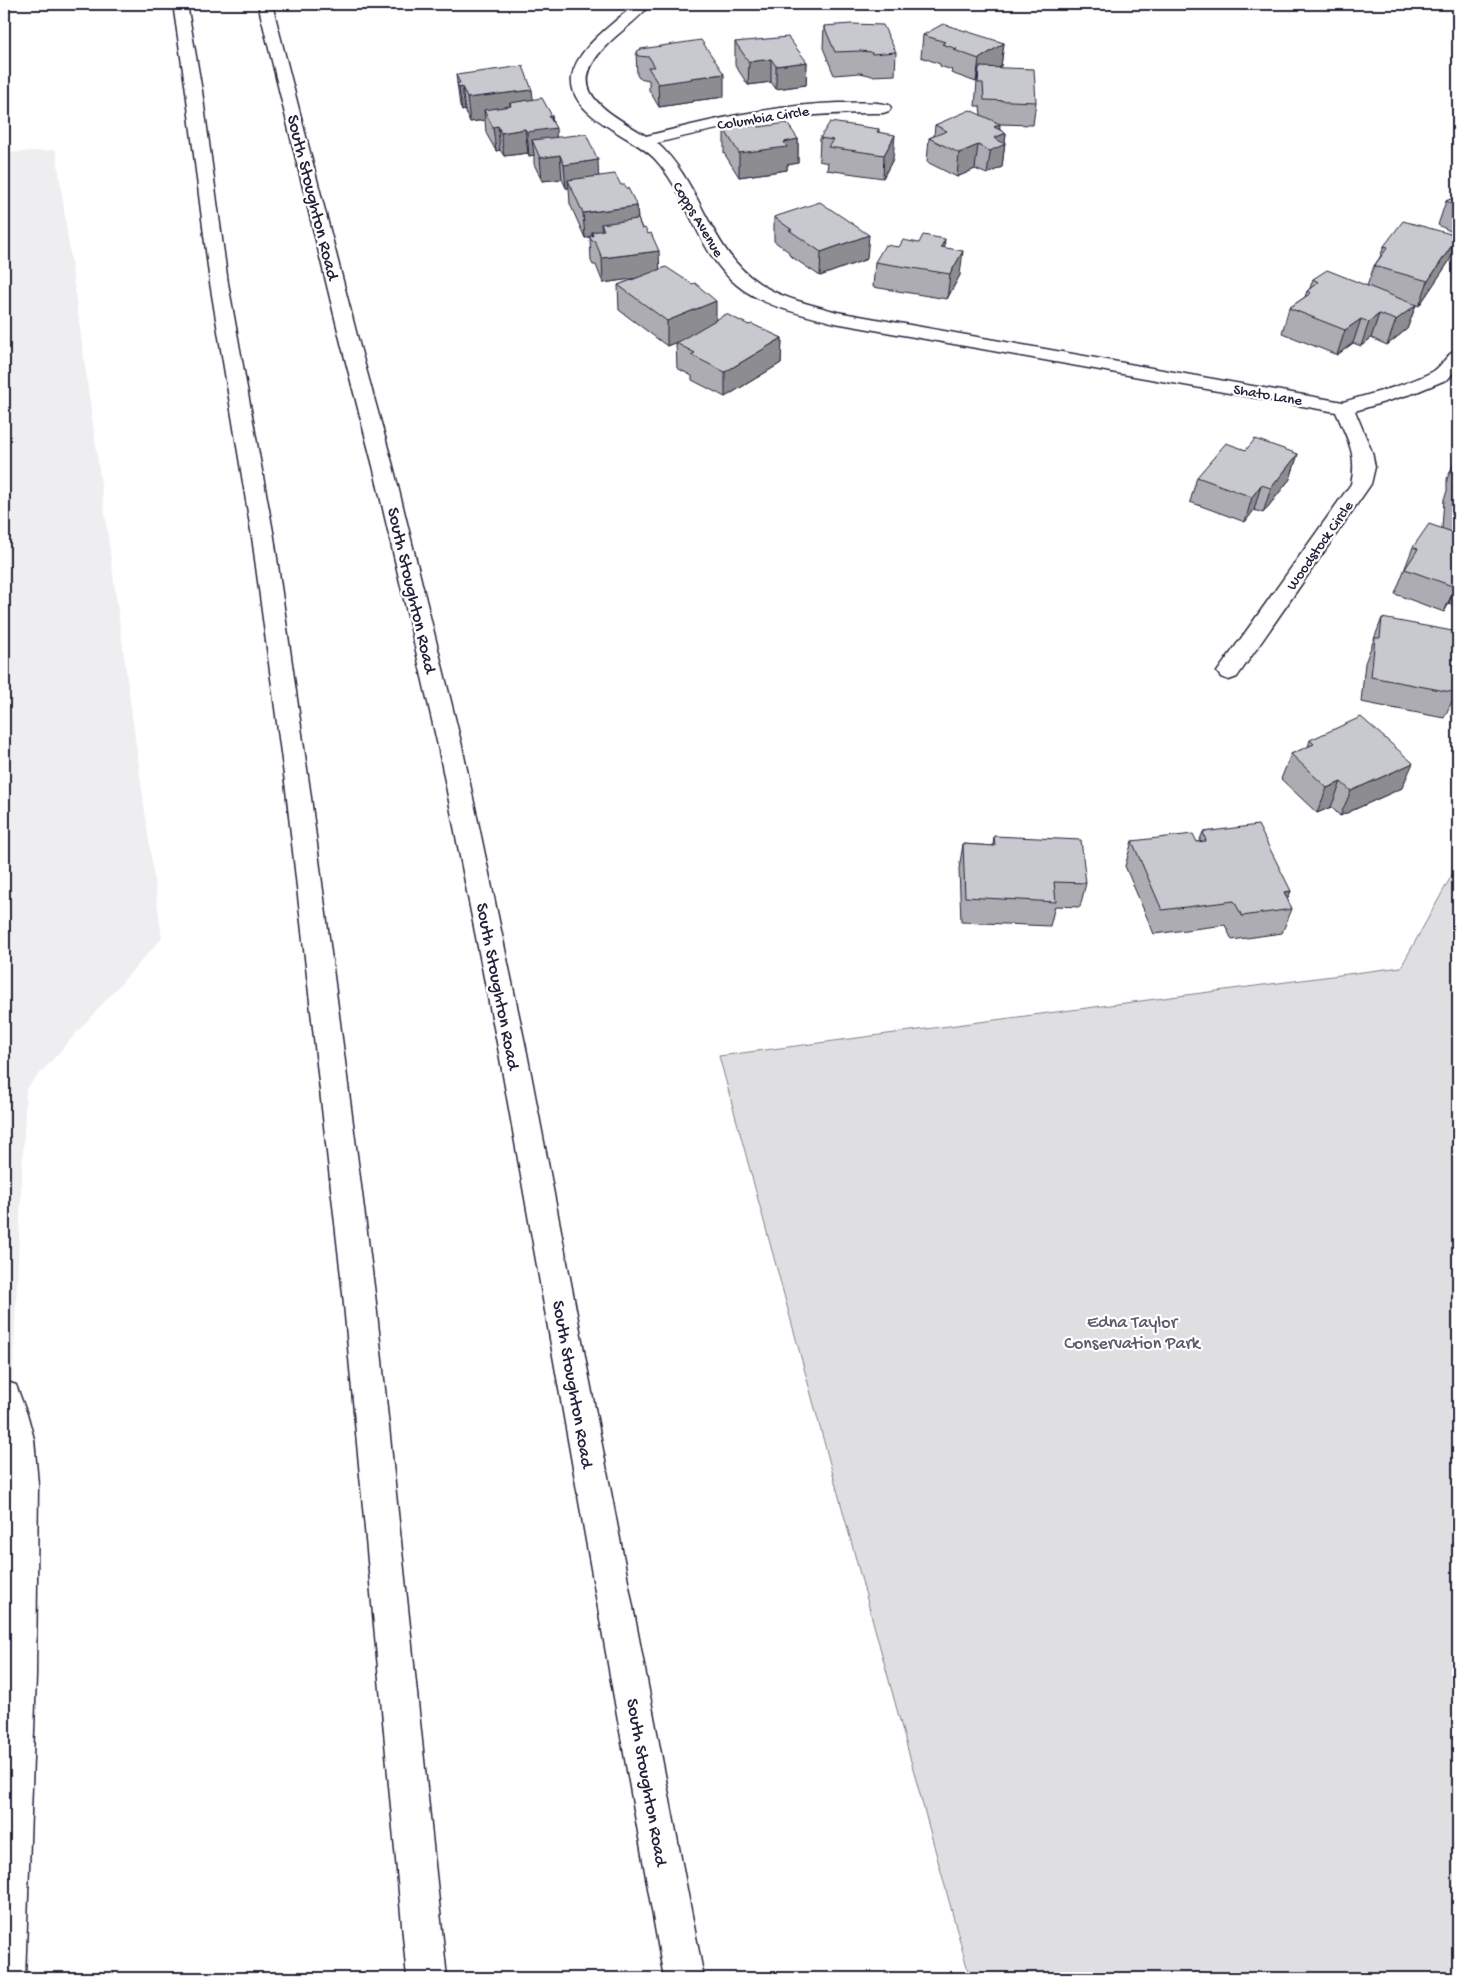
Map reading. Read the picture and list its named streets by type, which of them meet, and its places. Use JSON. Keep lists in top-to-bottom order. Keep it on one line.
{"streets":{"main road":["Columbia Circle","South Stoughton Road","Copps Avenue","Shato Lane","Woodstock Circle"]},"crossings":[["Columbia Circle","Copps Avenue"],["Copps Avenue","Shato Lane"],["Shato Lane","Woodstock Circle"]],"parks":["Edna Taylor Conservation Park"]}
